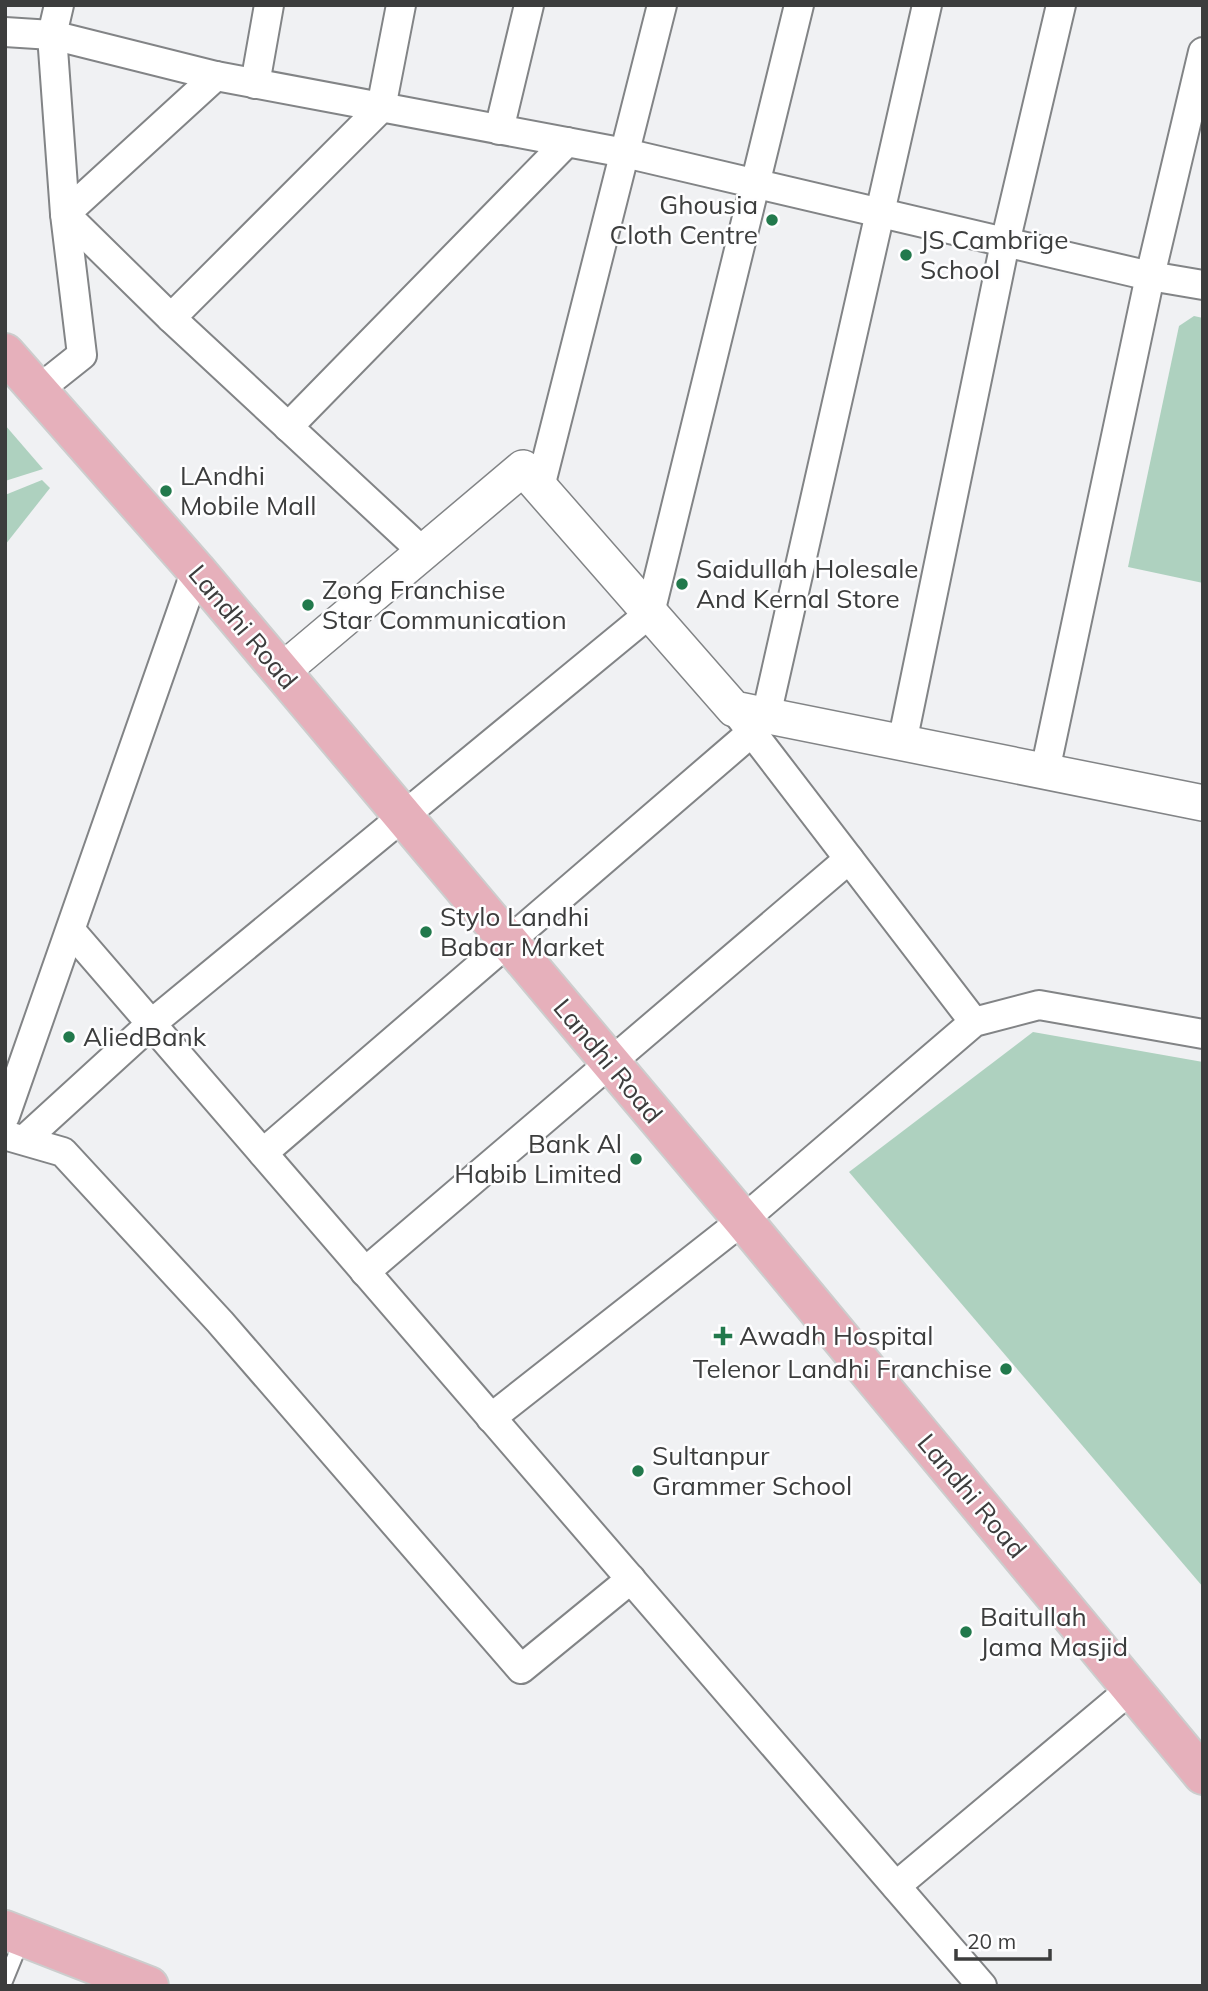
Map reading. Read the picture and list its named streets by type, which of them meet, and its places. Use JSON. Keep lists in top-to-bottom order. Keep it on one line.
{"streets":{"main road":["Landhi Road"]},"places":{"other":["Ghousia Cloth Centre","JS Cambrige School","LAndhi Mobile Mall","Saidullah Holesale And Kernal Store","Zong Franchise Star Communication","Stylo Landhi Babar Market","AliedBank","Bank Al Habib Limited","Telenor Landhi Franchise","Sultanpur Grammer School","Baitullah Jama Masjid"],"health":["Awadh Hospital"]},"scale_bar":"20 m"}
